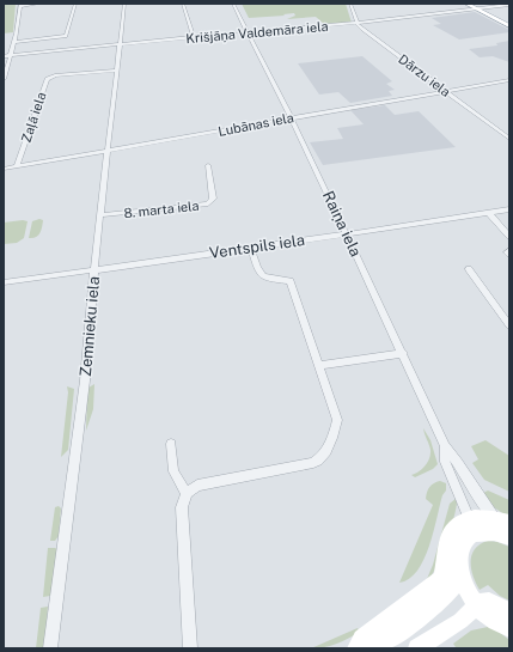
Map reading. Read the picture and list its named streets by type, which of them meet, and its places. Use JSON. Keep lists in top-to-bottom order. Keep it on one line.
{"streets":{"street":["Krišjāņa Valdemāra iela","Dārzu iela","Zaļā iela","Lubānas iela","8. marta iela","Raiņa iela","Ventspils iela","Zemnieku iela"]},"crossings":[["Krišjāņa Valdemāra iela","Dārzu iela"],["Krišjāņa Valdemāra iela","Raiņa iela"],["Krišjāņa Valdemāra iela","Zemnieku iela"],["Dārzu iela","Lubānas iela"],["Zaļā iela","Lubānas iela"],["Zaļā iela","Zemnieku iela"],["Lubānas iela","Raiņa iela"],["Lubānas iela","Zemnieku iela"],["8. marta iela","Zemnieku iela"],["Raiņa iela","Ventspils iela"],["Ventspils iela","Zemnieku iela"]]}
